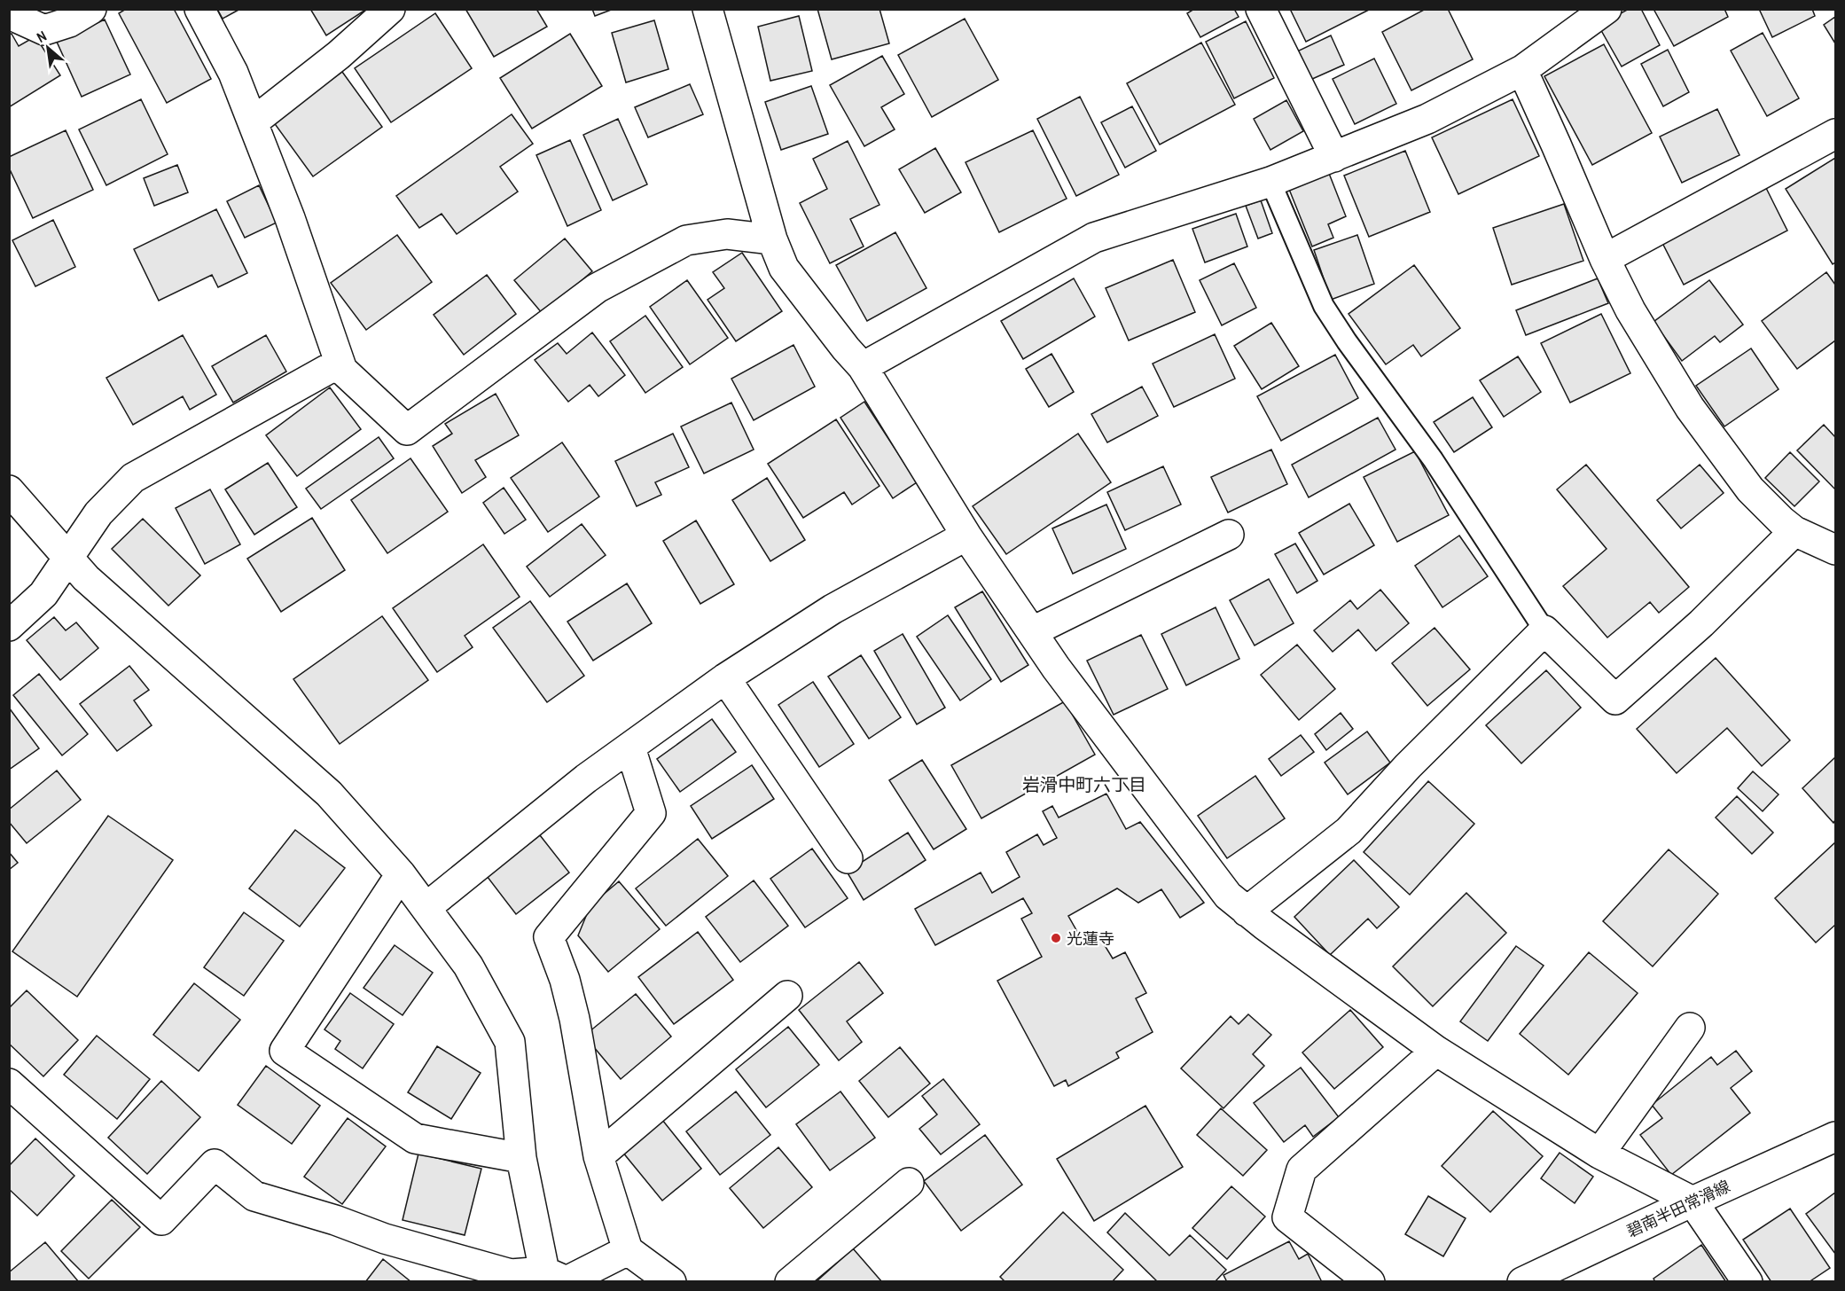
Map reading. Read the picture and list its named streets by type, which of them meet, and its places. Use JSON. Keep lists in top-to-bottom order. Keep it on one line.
{"streets":{"street":["碧南半田常滑線"]},"districts":["岩滑中町六丁目"],"places":["光蓮寺"],"north":"top left"}
